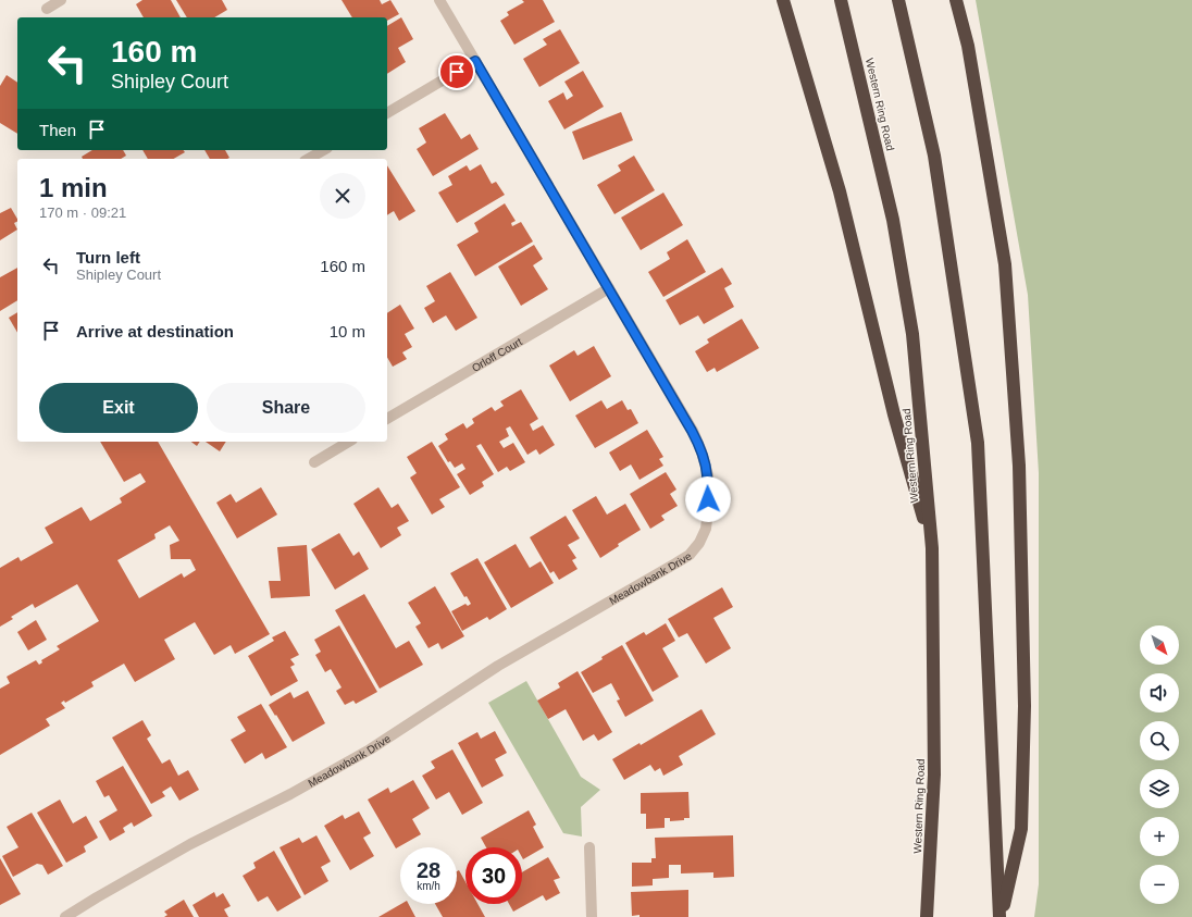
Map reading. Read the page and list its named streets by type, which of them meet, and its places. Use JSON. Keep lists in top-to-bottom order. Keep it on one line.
{"streets":{"highway":["Western Ring Road"],"street":["Orloff Court","Meadowbank Drive"]},"crossings":[["Orloff Court","Meadowbank Drive"]],"north":"bottom right","page":{"turn":["160 m","Shipley Court"],"then":"Then","heading":["1 min","170 m · 09:21"],"list":[{"name":"Turn left","note":"Shipley Court","value":"160 m"},{"name":"Arrive at destination","value":"10 m"}],"buttons":["Exit","Share"],"map_buttons":["+","−"],"speed":"28 km/h","limit":"30"}}
